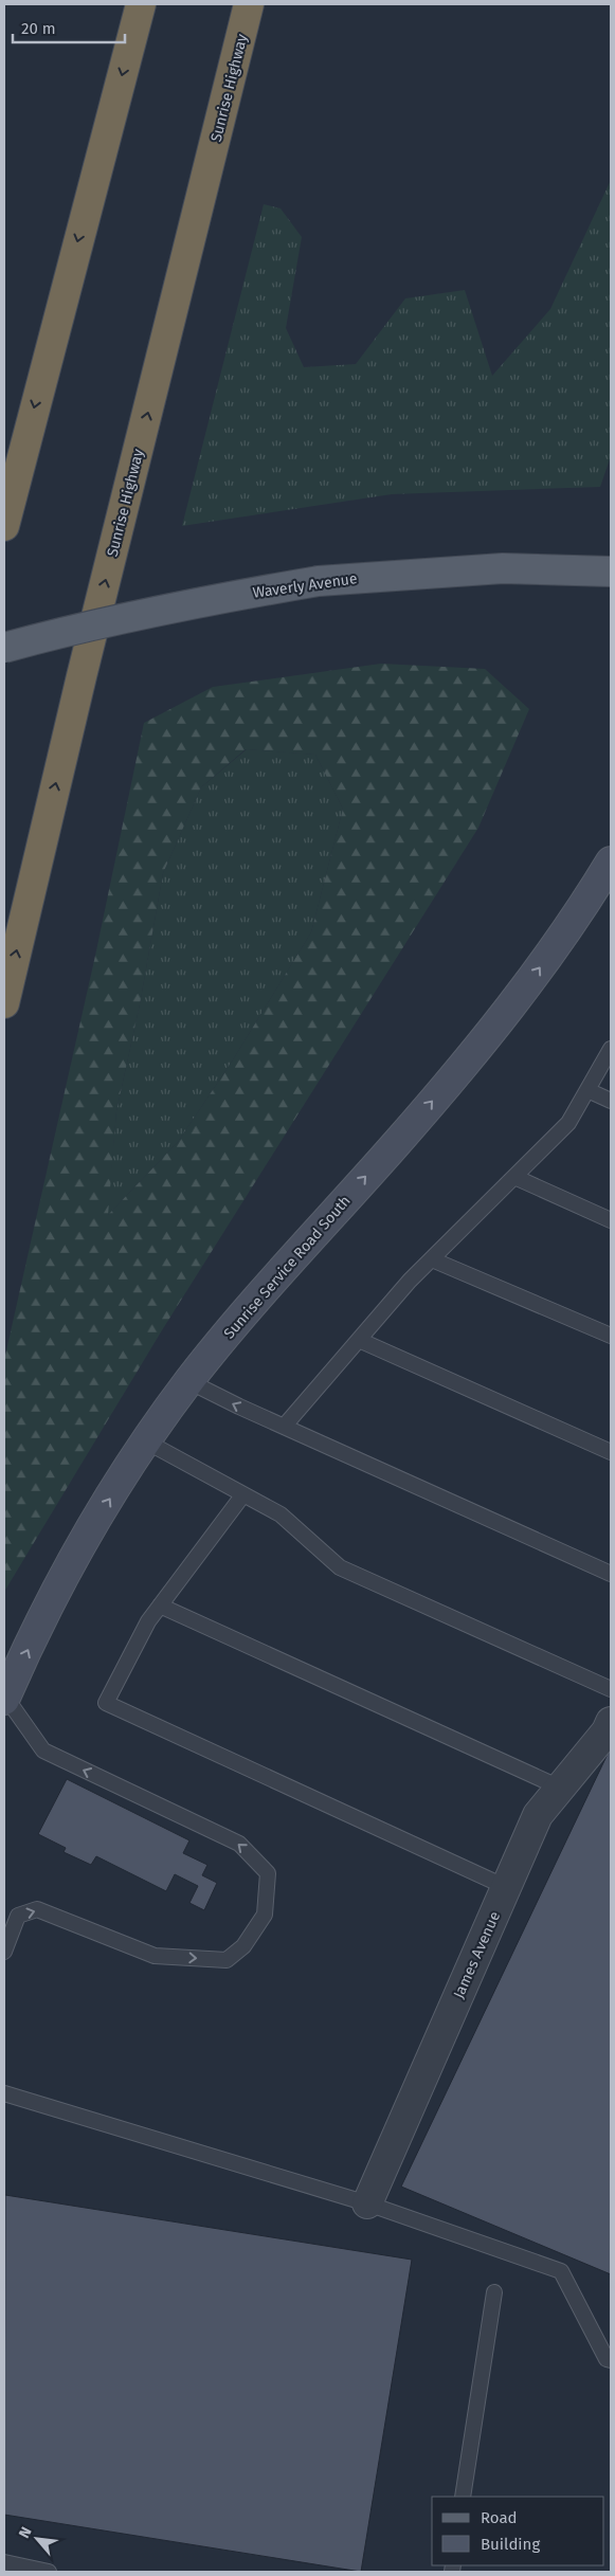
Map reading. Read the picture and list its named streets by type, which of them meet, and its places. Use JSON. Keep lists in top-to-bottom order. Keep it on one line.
{"streets":{"highway":["Sunrise Highway"],"main road":["Waverly Avenue","Sunrise Service Road South"],"street":["James Avenue"]},"one_way":["Sunrise Service Road South"],"legend":["Road","Building"],"scale_bar":"20 m","north":"top left"}
